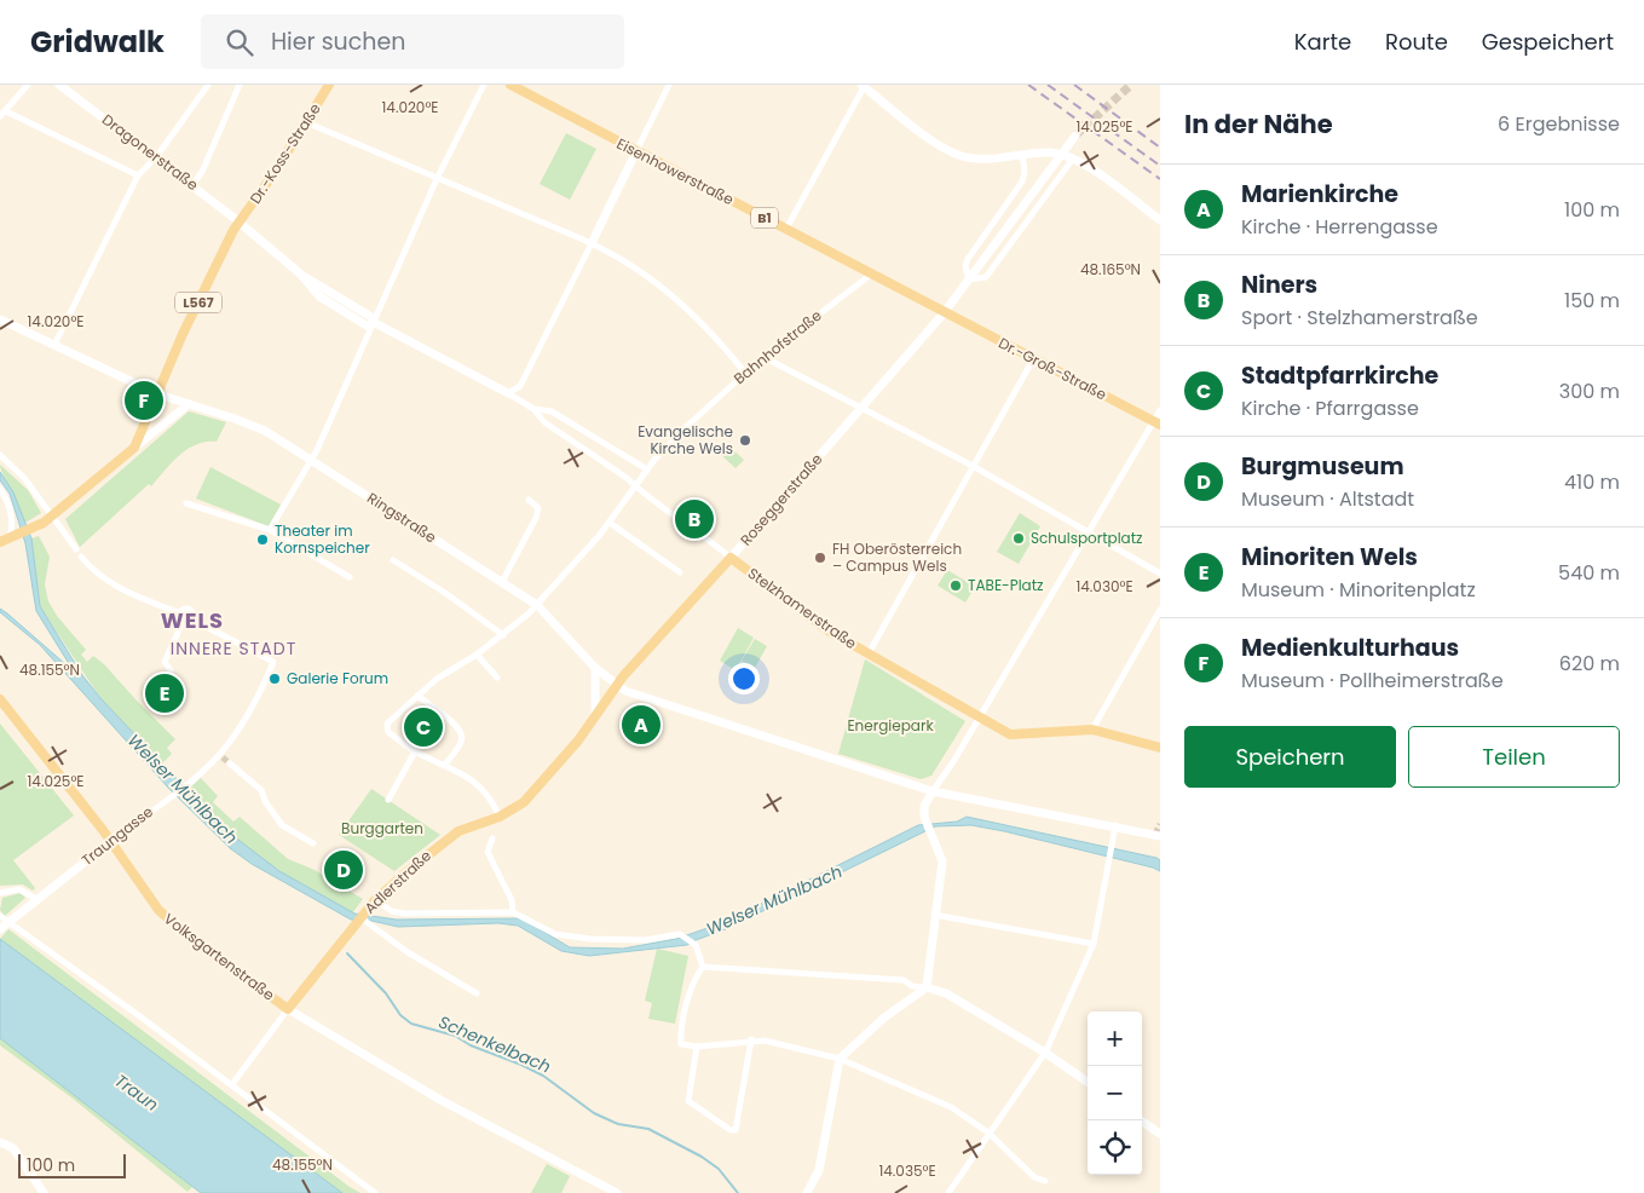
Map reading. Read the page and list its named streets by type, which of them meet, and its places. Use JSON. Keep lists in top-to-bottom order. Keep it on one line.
{"streets":{"main road":["Dr.-Koss-Straße","Eisenhowerstraße","B1","L567","Dr.-Groß-Straße","Roseggerstraße","Stelzhamerstraße","Adlerstraße","Volksgartenstraße"],"street":["Dragonerstraße","Bahnhofstraße","Ringstraße","Traungasse"]},"crossings":[["Dragonerstraße","Dr.-Koss-Straße"],["Dragonerstraße","L567"],["Dr.-Koss-Straße","L567"],["Eisenhowerstraße","B1"],["Eisenhowerstraße","Bahnhofstraße"],["B1","Bahnhofstraße"],["B1","Dr.-Groß-Straße"],["B1","Roseggerstraße"],["L567","Ringstraße"],["Bahnhofstraße","Ringstraße"],["Bahnhofstraße","Stelzhamerstraße"],["Dr.-Groß-Straße","Roseggerstraße"],["Roseggerstraße","Ringstraße"],["Roseggerstraße","Stelzhamerstraße"],["Roseggerstraße","Adlerstraße"],["Ringstraße","Adlerstraße"],["Traungasse","Volksgartenstraße"],["Adlerstraße","Volksgartenstraße"]],"districts":["WELS","INNERE STADT"],"water":["Welser Mühlbach","Schenkelbach","Traun"],"parks":["Energiepark","Burggarten"],"places":["Evangelische Kirche Wels","Schulsportplatz","Theater im Kornspeicher","FH Oberösterreich – Campus Wels","TABE-Platz","Galerie Forum"],"scale_bar":"100 m","page":{"header":"Gridwalk","search":"Hier suchen","nav":["Karte","Route","Gespeichert"],"heading":["In der Nähe","6 Ergebnisse"],"list":[{"mark":"A","name":"Marienkirche","note":"Kirche · Herrengasse","value":"100 m"},{"mark":"B","name":"Niners","note":"Sport · Stelzhamerstraße","value":"150 m"},{"mark":"C","name":"Stadtpfarrkirche","note":"Kirche · Pfarrgasse","value":"300 m"},{"mark":"D","name":"Burgmuseum","note":"Museum · Altstadt","value":"410 m"},{"mark":"E","name":"Minoriten Wels","note":"Museum · Minoritenplatz","value":"540 m"},{"mark":"F","name":"Medienkulturhaus","note":"Museum · Pollheimerstraße","value":"620 m"}],"pins":["F","B","E","A","C","D"],"buttons":["Speichern","Teilen"],"map_buttons":["+","−"],"scale":"100 m"},"coordinates":["14.020°E","14.025°E","48.165°N","14.030°E","48.155°N","14.035°E"]}
